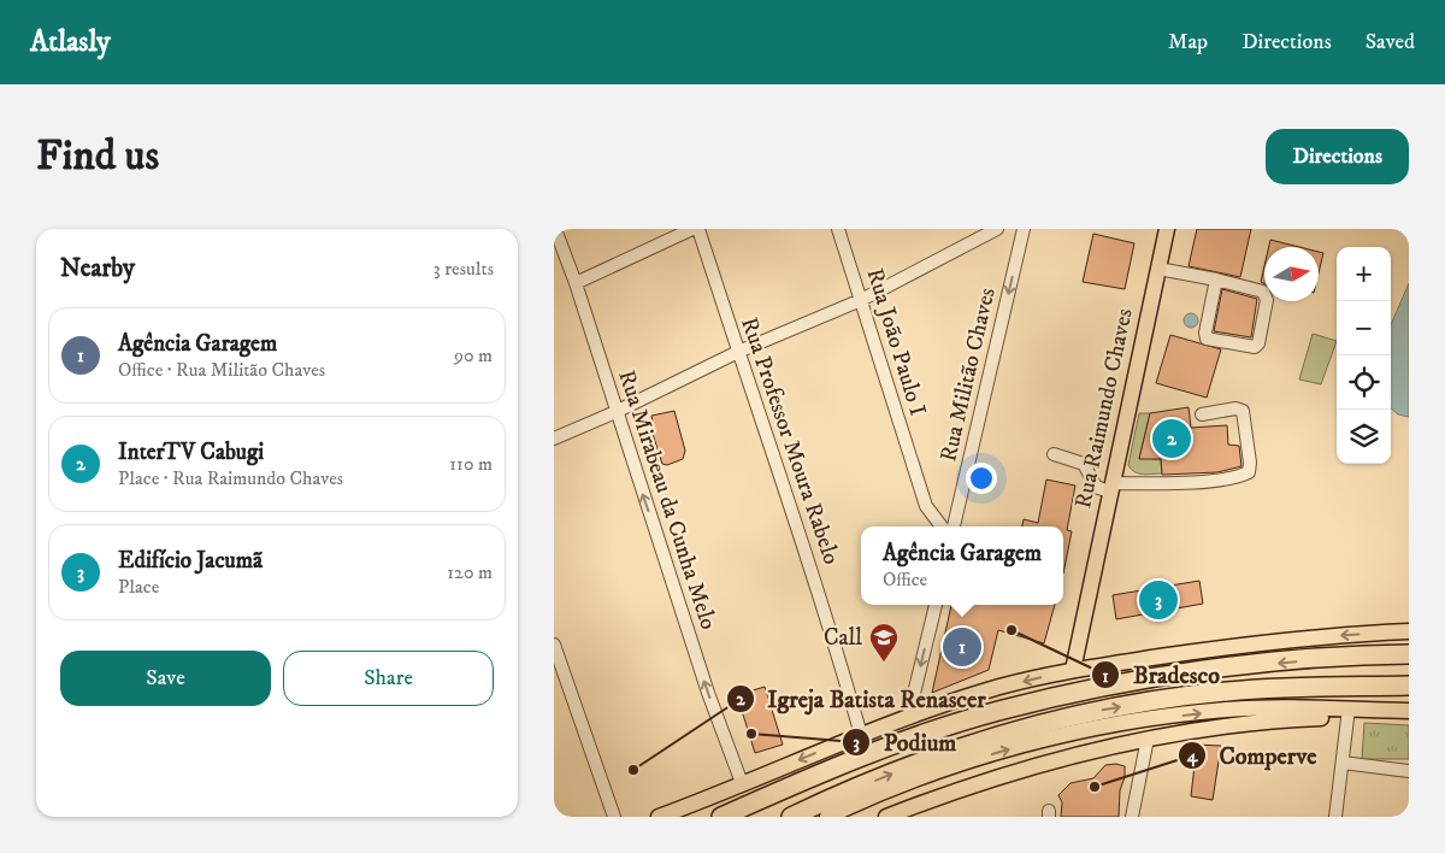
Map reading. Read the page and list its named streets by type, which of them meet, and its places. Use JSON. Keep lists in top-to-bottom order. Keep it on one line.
{"streets":{"main road":["Rua Raimundo Chaves"],"street":["Rua João Paulo I","Rua Militão Chaves","Rua Professor Moura Rabelo","Rua Mirabeau da Cunha Melo"]},"one_way":["Rua Militão Chaves","Rua Mirabeau da Cunha Melo"],"places":{"other":["Bradesco","Podium","Igreja Batista Renascer","Comperve"],"school or university":["Call"]},"north":"right","page":{"header":"Atlasly","nav":["Map","Directions","Saved"],"buttons":["Directions",["Save","Share"]],"title":"Find us","heading":["Nearby","3 results"],"map_buttons":["+","−"],"list":[{"mark":"1","name":"Agência Garagem","note":"Office · Rua Militão Chaves","value":"90 m"},{"mark":"2","name":"InterTV Cabugi","note":"Place · Rua Raimundo Chaves","value":"110 m"},{"mark":"3","name":"Edifício Jacumã","note":"Place","value":"120 m"}],"pins":["2","3","1"],"popup":["Agência Garagem","Office"]}}
